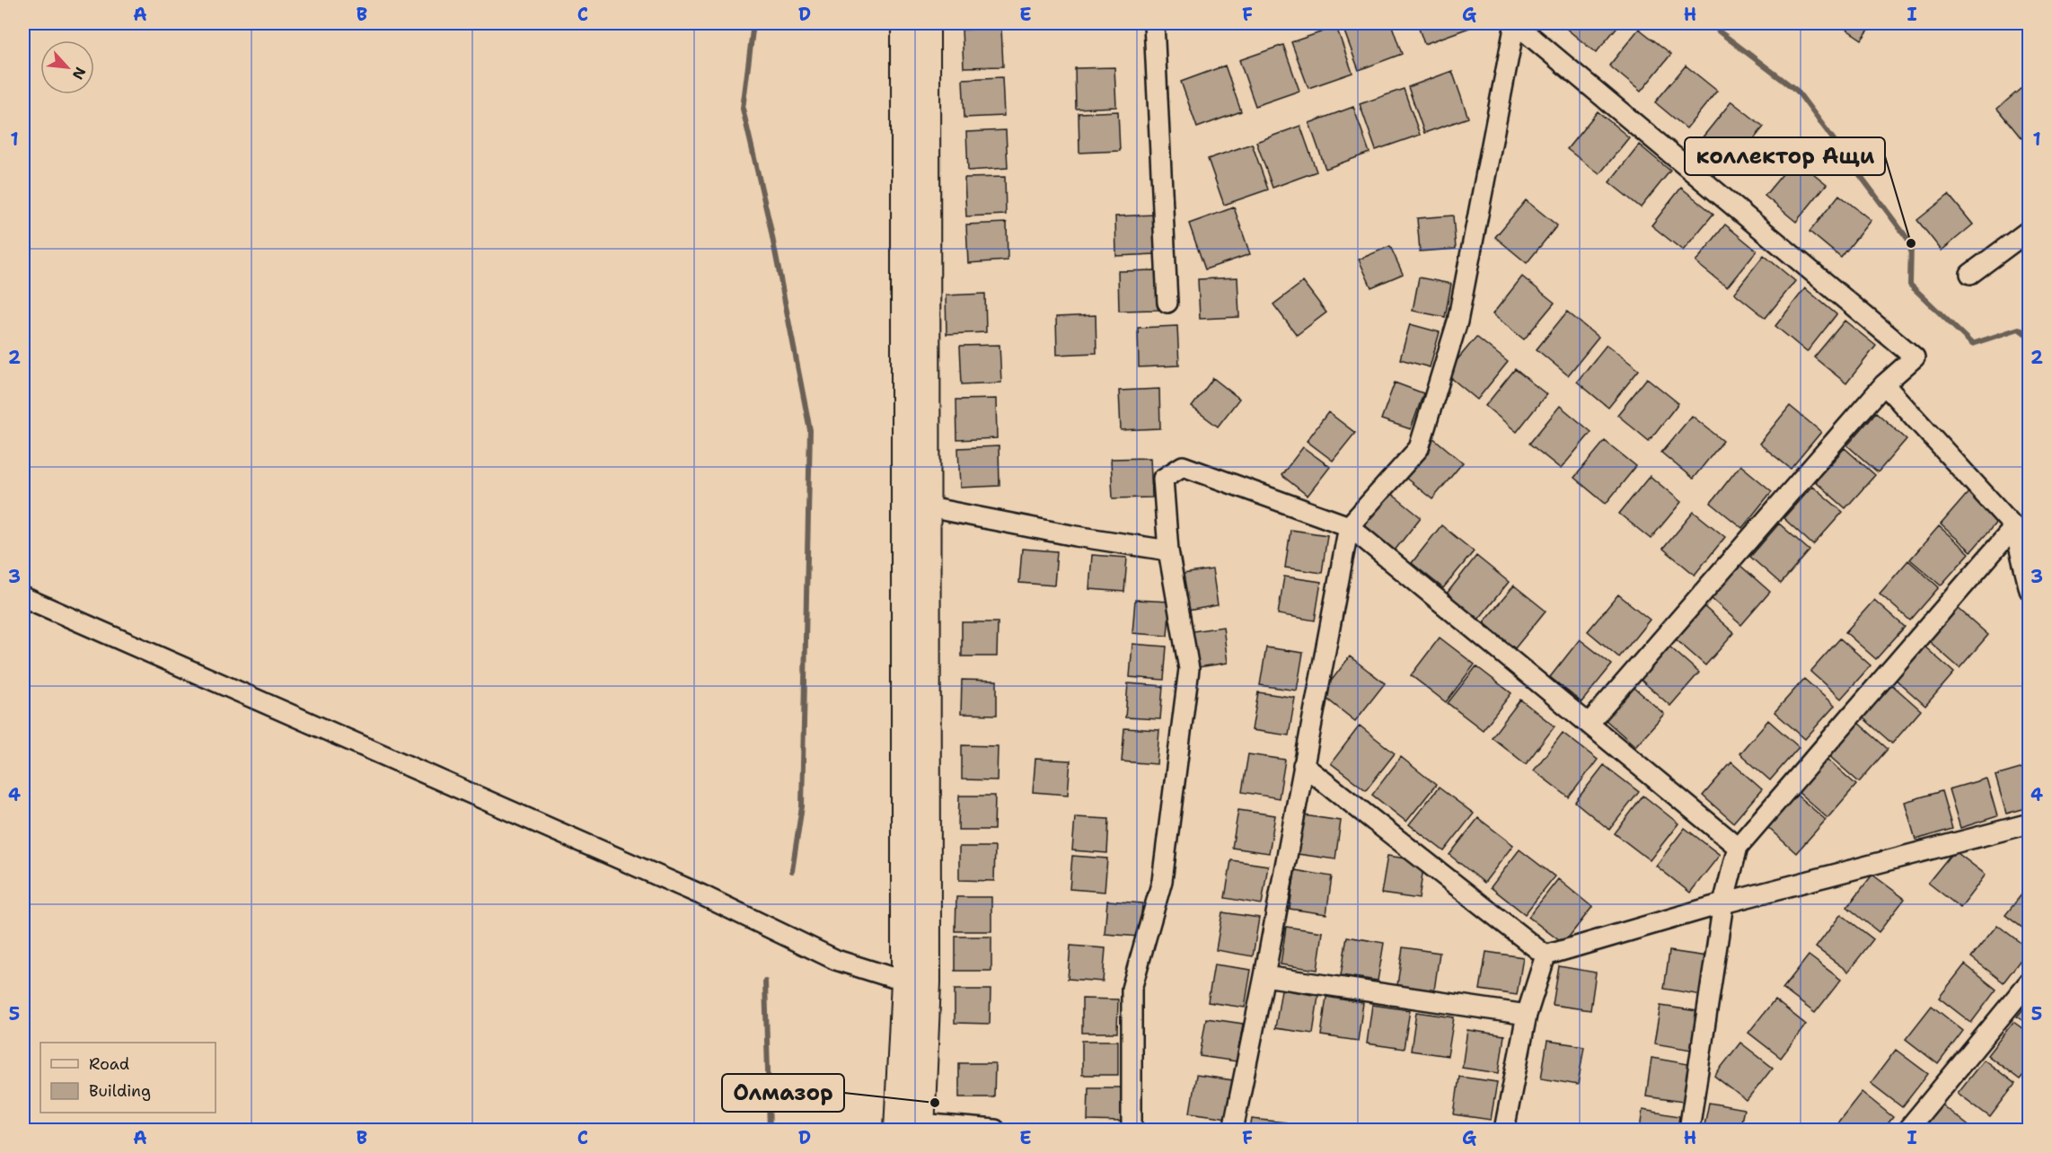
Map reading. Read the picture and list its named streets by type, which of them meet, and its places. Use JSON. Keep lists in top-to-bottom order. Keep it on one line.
{"places":["коллектор Ащи","Олмазор"],"legend":["Road","Building"],"north":"bottom right","grid":{"columns":["A","B","C","D","E","F","G","H","I"],"rows":["1","2","3","4","5"]}}
